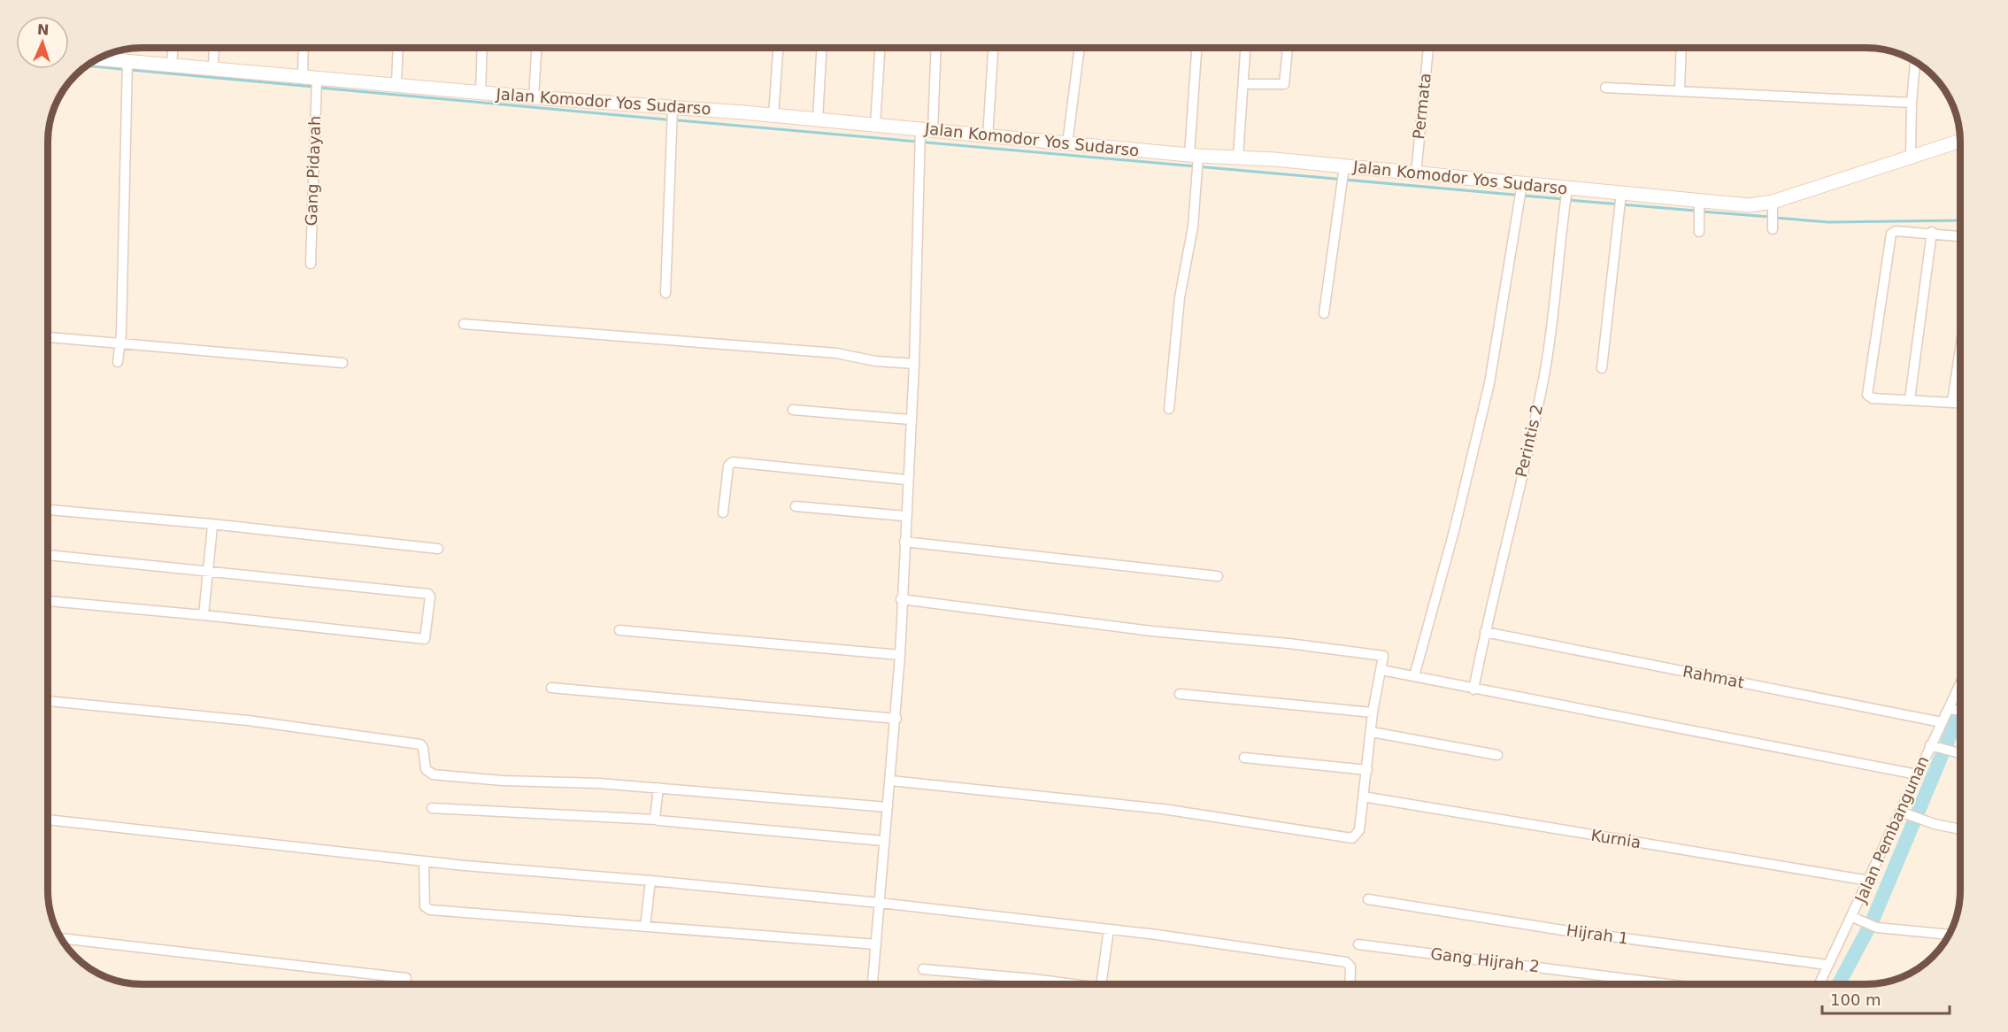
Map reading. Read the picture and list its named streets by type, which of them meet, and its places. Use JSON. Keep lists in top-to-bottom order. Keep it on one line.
{"streets":{"street":["Jalan Komodor Yos Sudarso","Permata","Gang Pidayah","Perintis 2","Rahmat","Jalan Pembangunan","Kurnia","Hijrah 1","Gang Hijrah 2"]},"crossings":[["Jalan Komodor Yos Sudarso","Permata"],["Jalan Komodor Yos Sudarso","Gang Pidayah"],["Jalan Komodor Yos Sudarso","Perintis 2"],["Perintis 2","Rahmat"],["Rahmat","Jalan Pembangunan"],["Jalan Pembangunan","Kurnia"],["Jalan Pembangunan","Hijrah 1"]],"scale_bar":"100 m","north":"top"}
